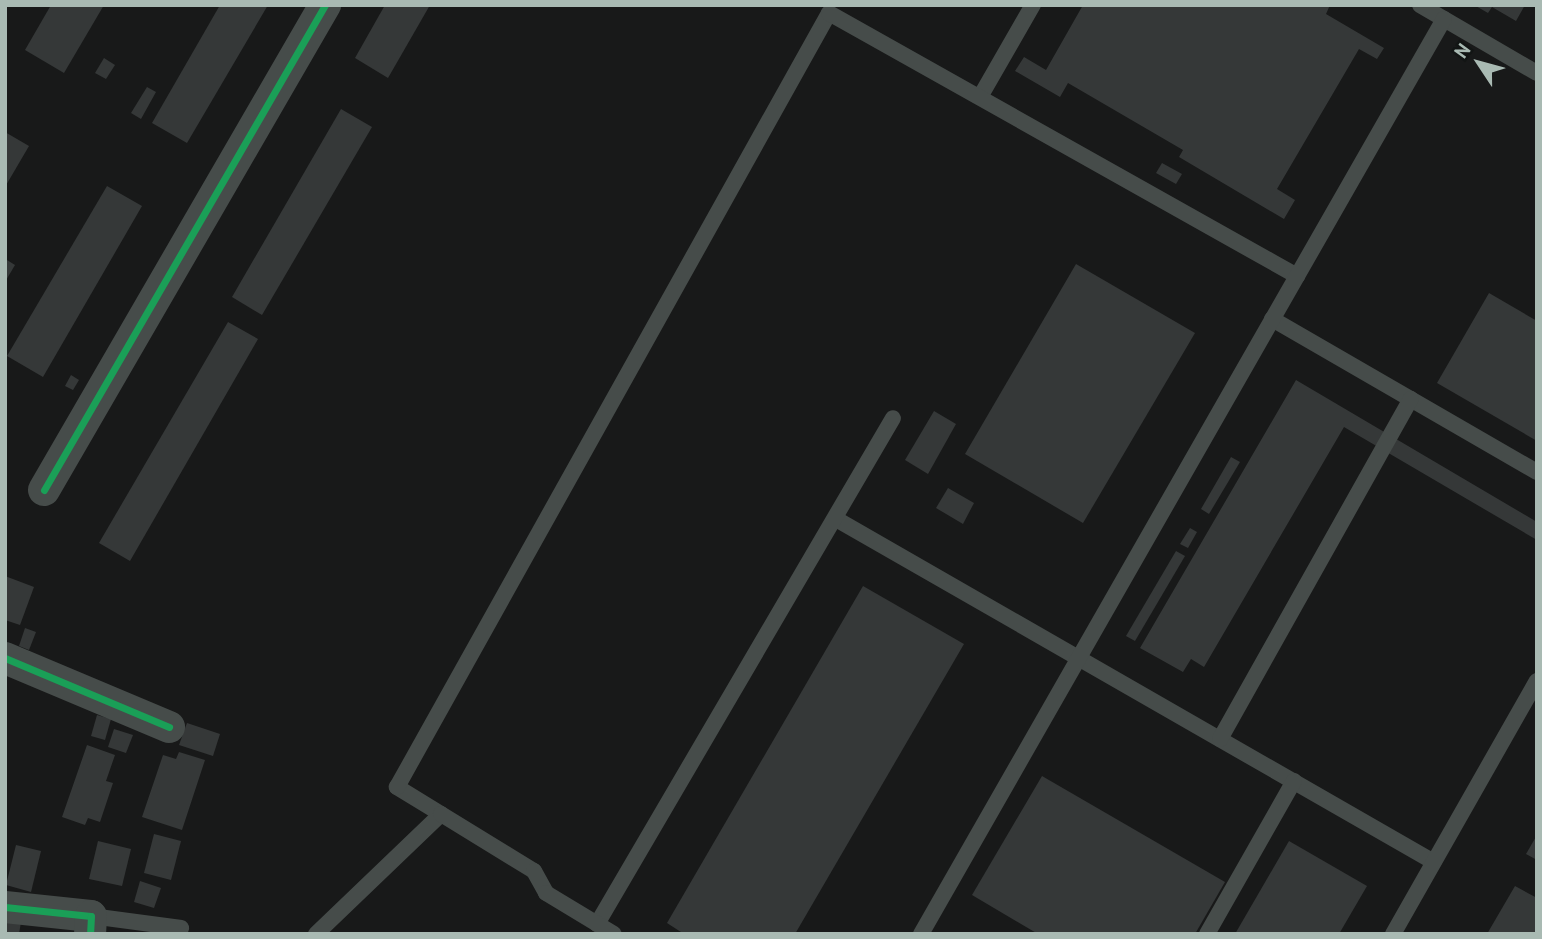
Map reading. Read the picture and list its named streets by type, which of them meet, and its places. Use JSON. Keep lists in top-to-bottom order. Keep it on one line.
{"north":"top left"}
